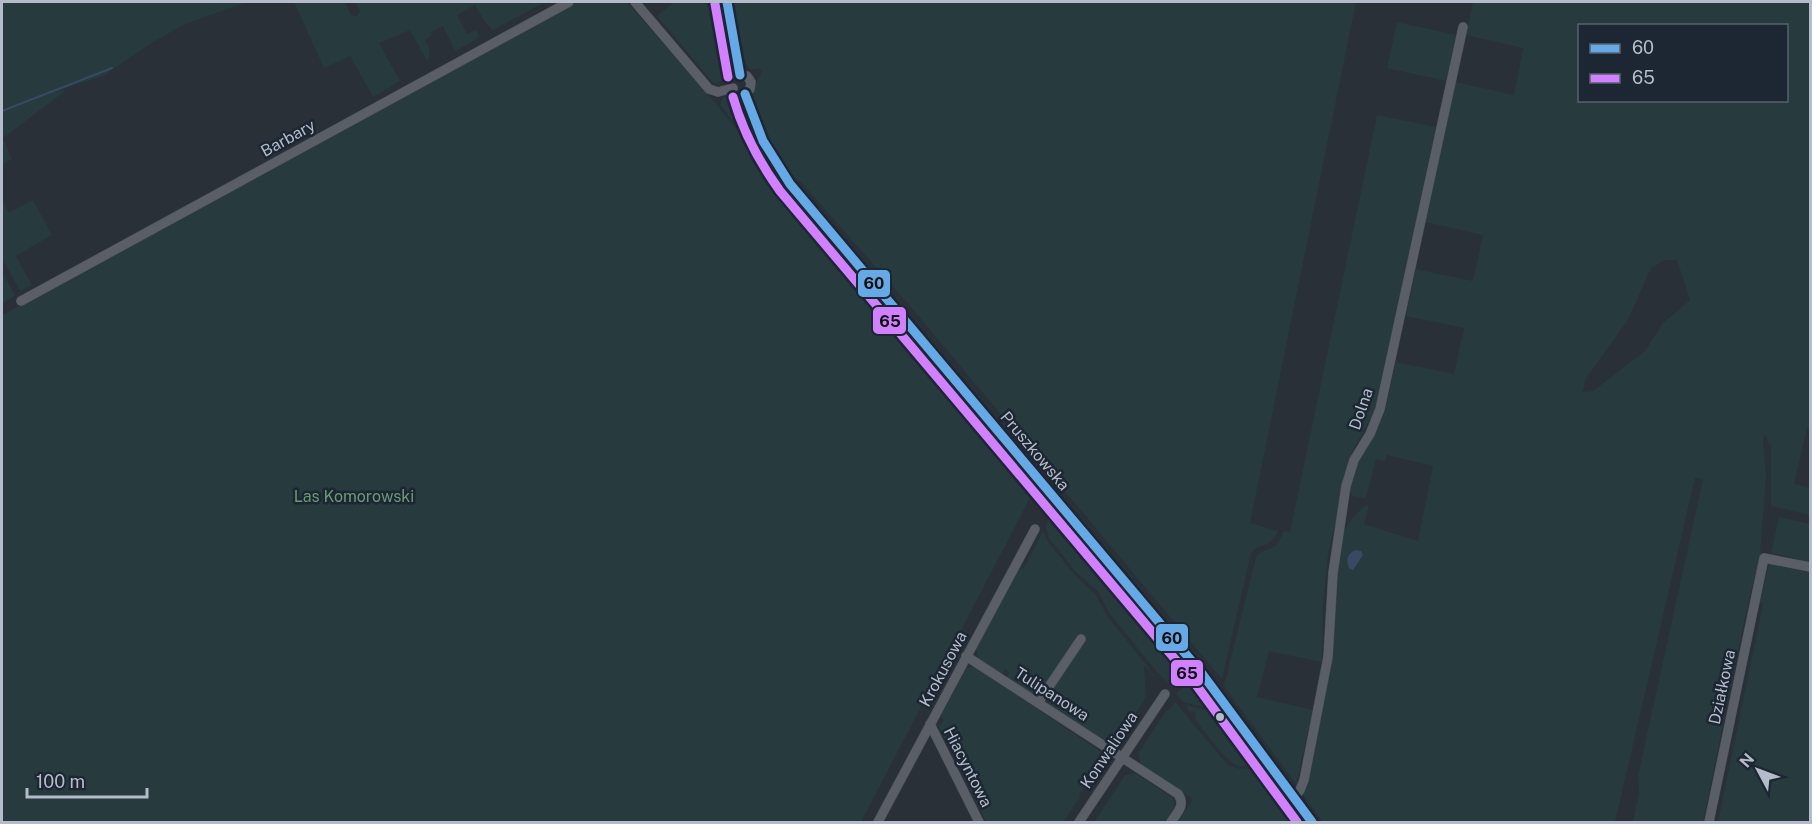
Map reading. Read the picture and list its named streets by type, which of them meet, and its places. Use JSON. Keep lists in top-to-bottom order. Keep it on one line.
{"streets":{"street":["Barbary","Dolna","Pruszkowska","Krokusowa","Działkowa","Tulipanowa","Konwaliowa","Hiacyntowa"]},"crossings":[["Dolna","Pruszkowska"],["Krokusowa","Tulipanowa"],["Krokusowa","Hiacyntowa"],["Tulipanowa","Konwaliowa"]],"parks":["Las Komorowski"],"lines":["transit line 60","transit line 65"],"legend":["60","65"],"scale_bar":"100 m","north":"top left"}
